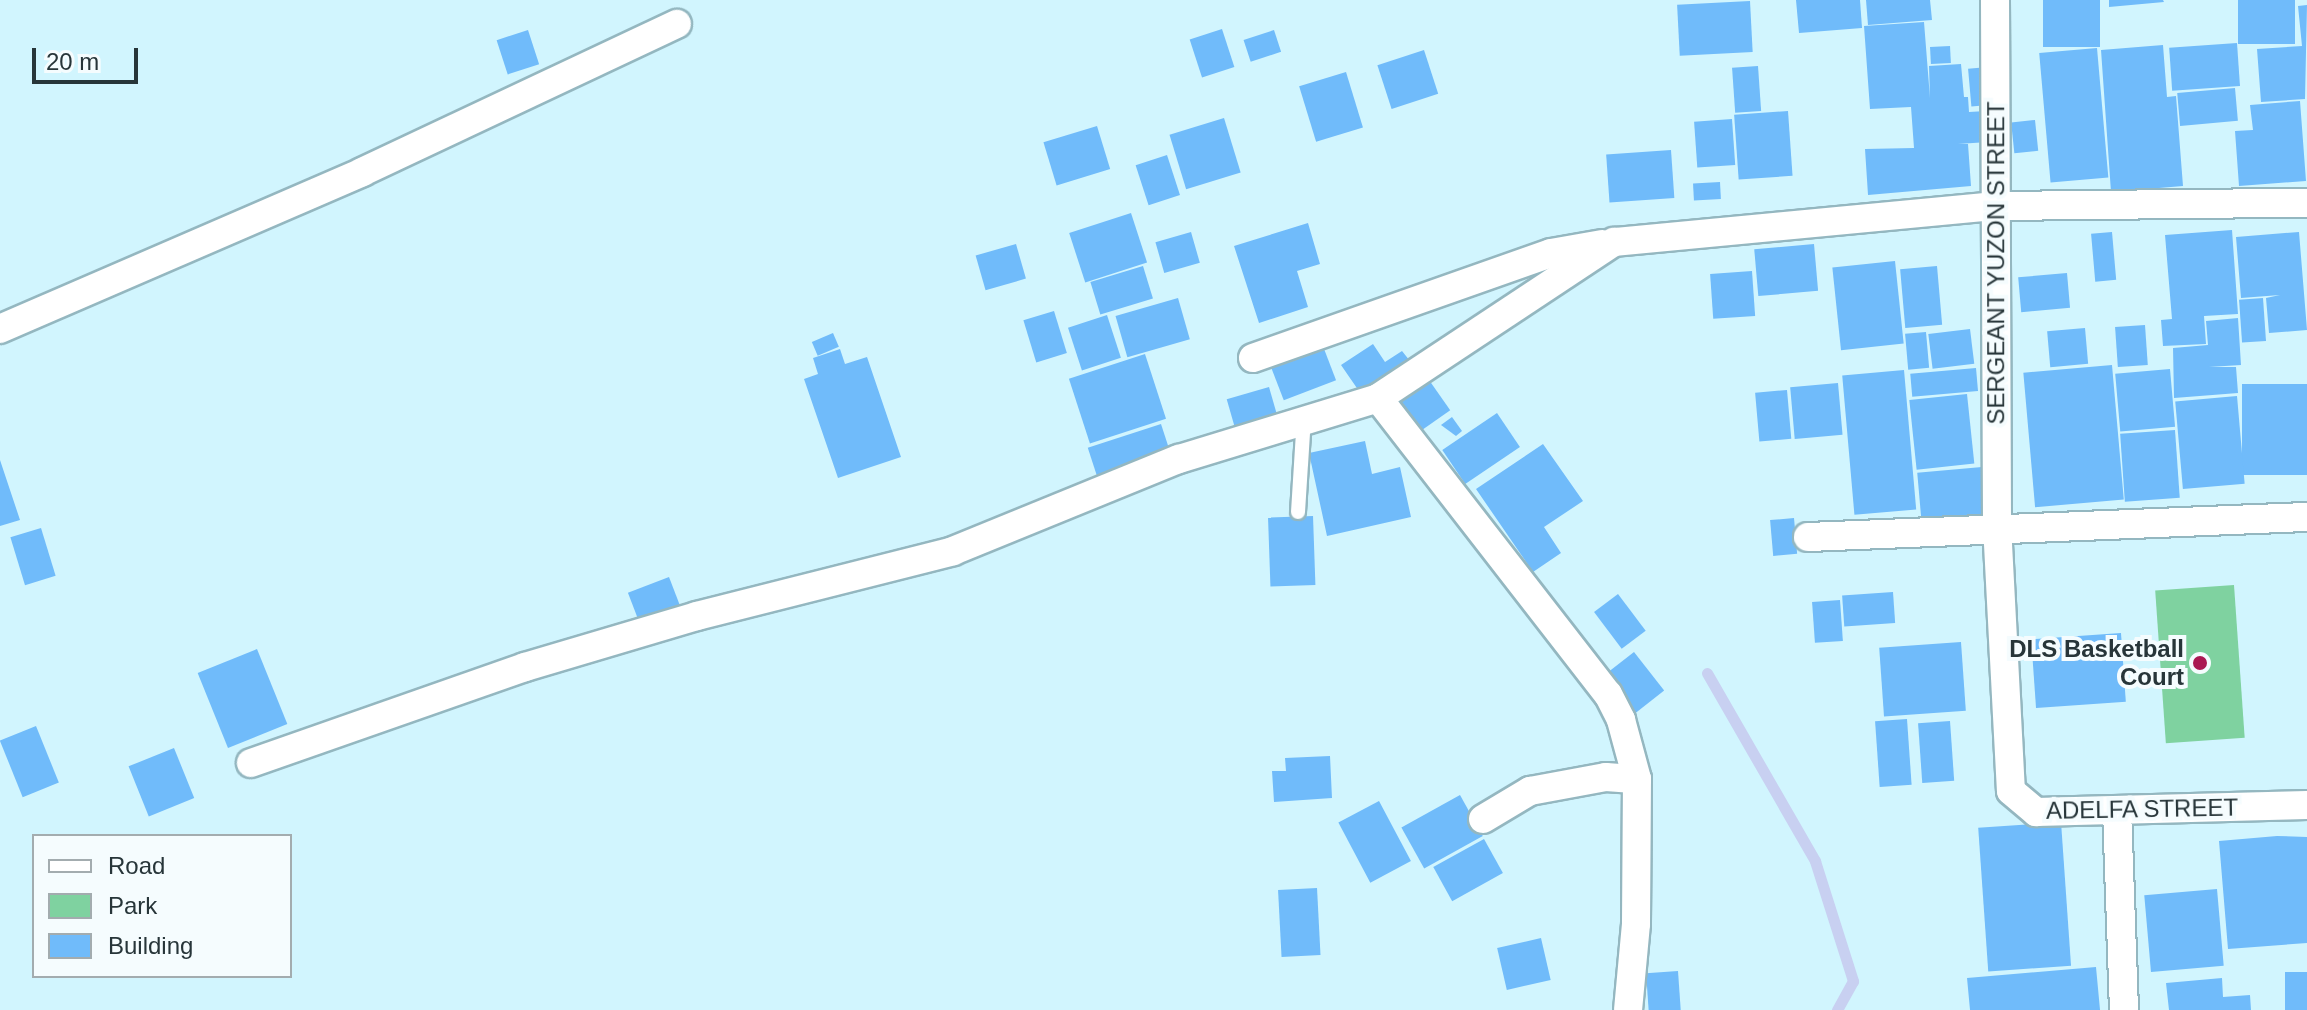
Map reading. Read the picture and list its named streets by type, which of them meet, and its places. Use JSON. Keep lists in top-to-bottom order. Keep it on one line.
{"streets":{"street":["SERGEANT YUZON STREET","ADELFA STREET"]},"crossings":[["SERGEANT YUZON STREET","ADELFA STREET"]],"places":["DLS Basketball Court"],"legend":["Road","Park","Building"],"scale_bar":"20 m"}
